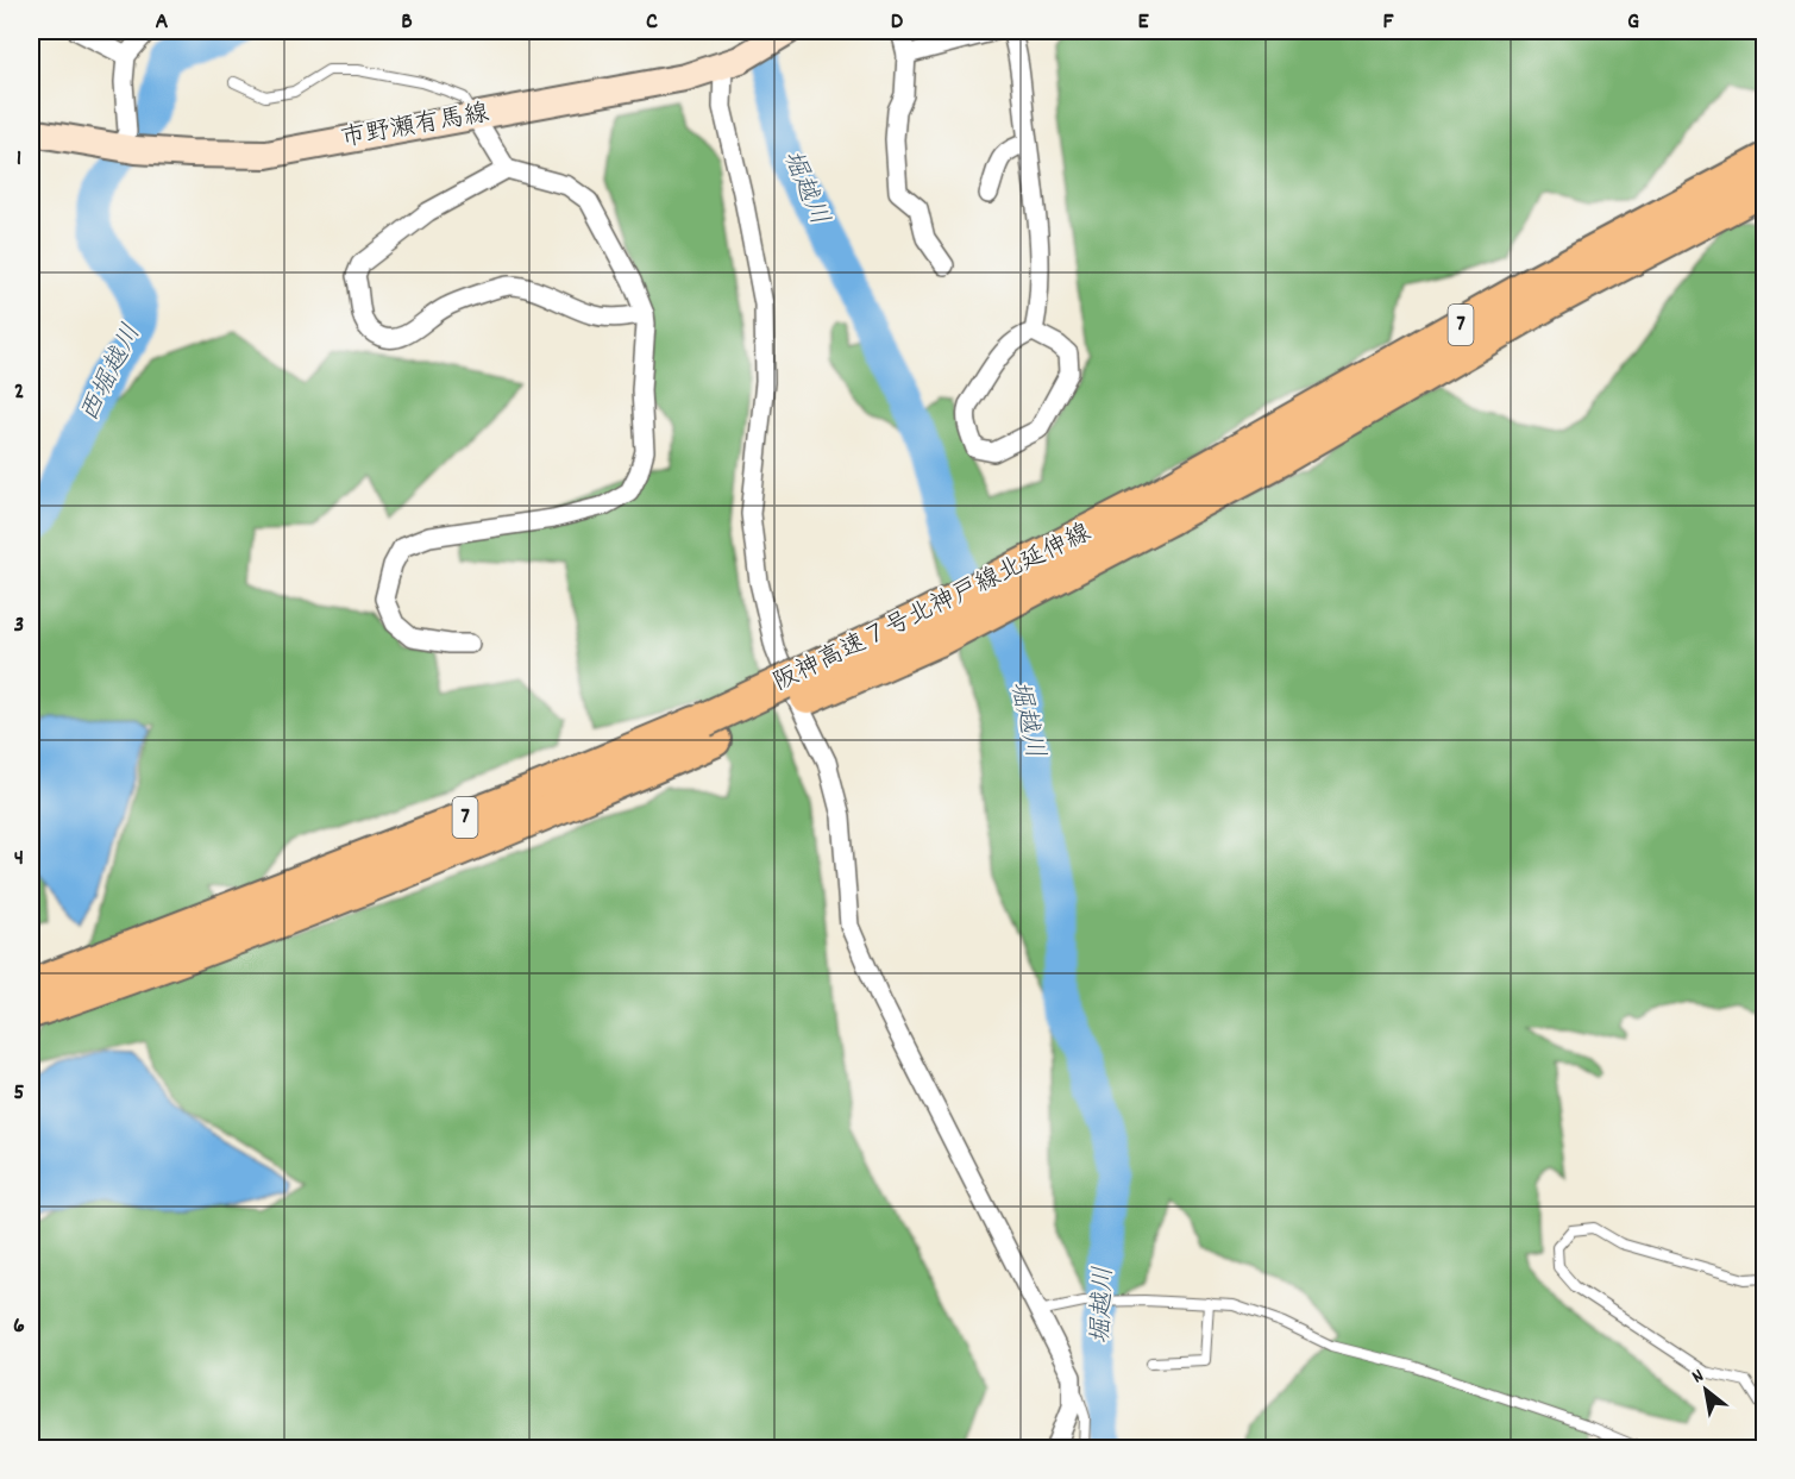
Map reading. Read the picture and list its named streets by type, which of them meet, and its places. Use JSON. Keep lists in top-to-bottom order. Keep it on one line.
{"streets":{"highway":["7","阪神高速７号北神戸線北延伸線"],"main road":["市野瀬有馬線"]},"crossings":[["7","阪神高速７号北神戸線北延伸線"]],"water":["堀越川","西堀越川"],"north":"top left","grid":{"columns":["A","B","C","D","E","F","G"],"rows":["1","2","3","4","5","6"]}}
